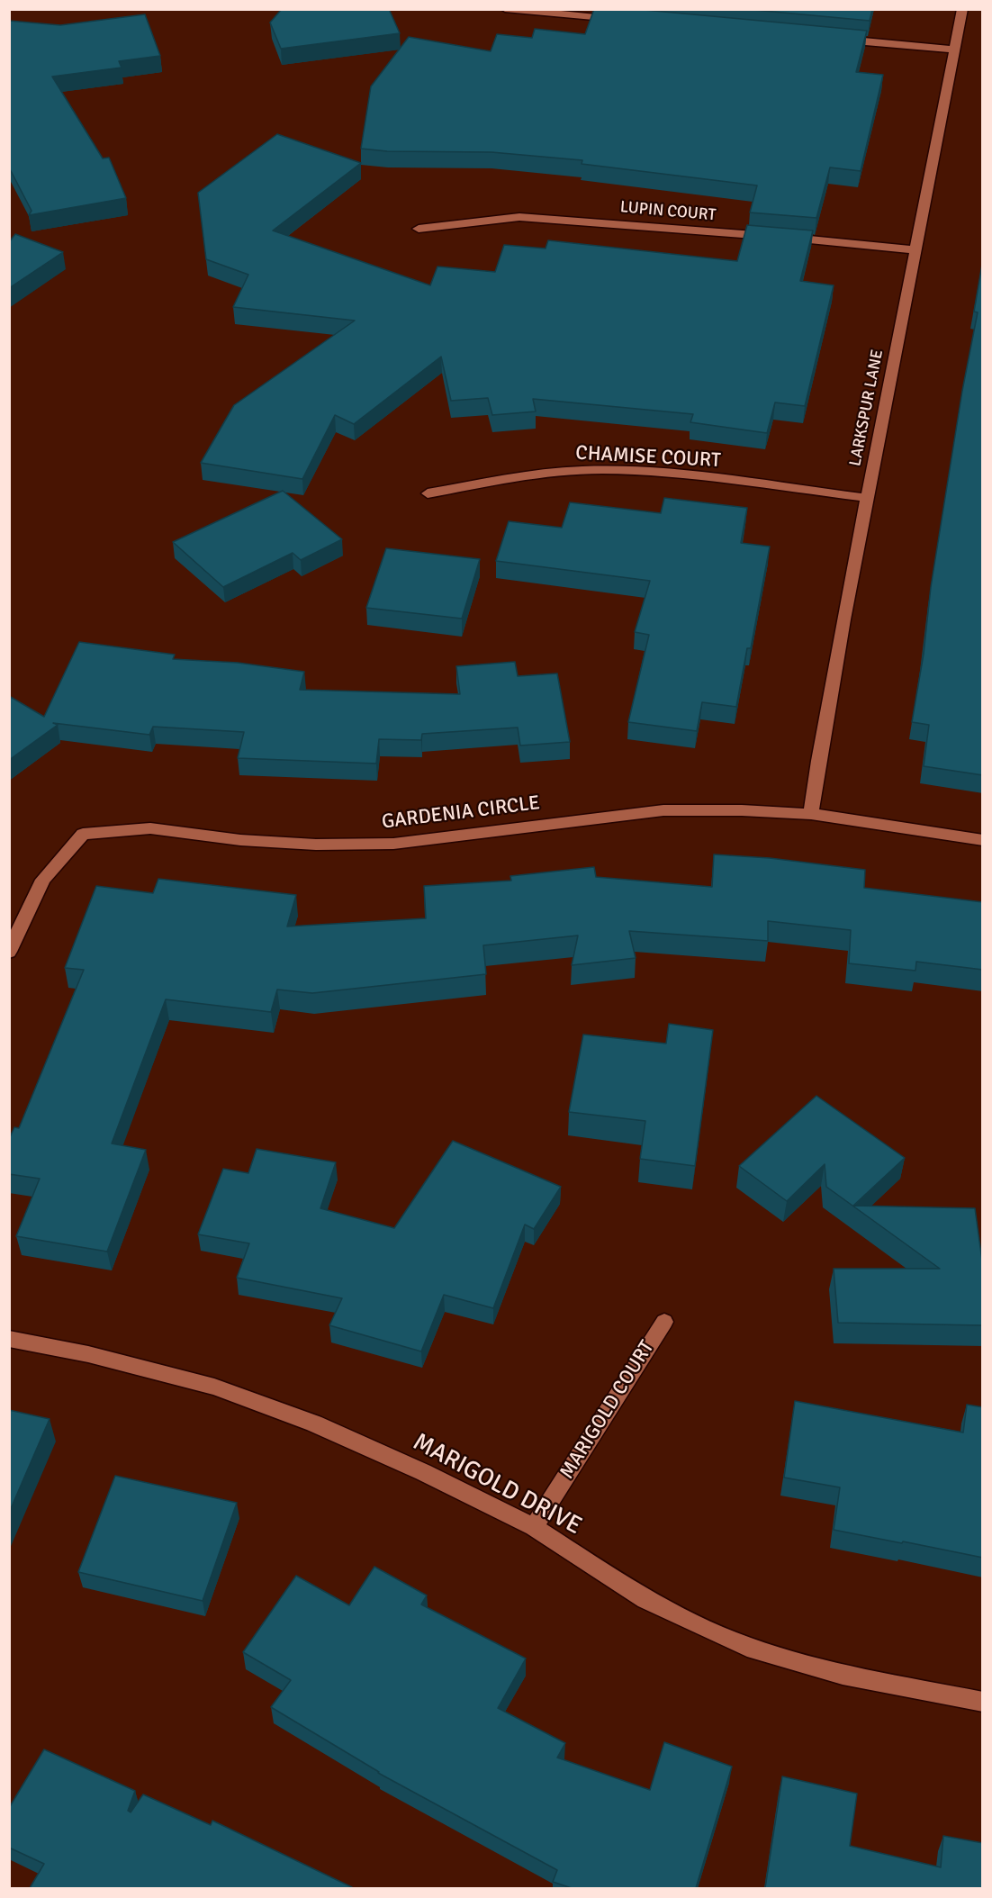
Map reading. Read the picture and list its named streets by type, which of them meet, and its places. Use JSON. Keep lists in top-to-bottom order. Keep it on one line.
{"streets":{"street":["LUPIN COURT","LARKSPUR LANE","CHAMISE COURT","GARDENIA CIRCLE","MARIGOLD COURT","MARIGOLD DRIVE"]},"crossings":[["LUPIN COURT","LARKSPUR LANE"],["LARKSPUR LANE","CHAMISE COURT"],["LARKSPUR LANE","GARDENIA CIRCLE"],["MARIGOLD COURT","MARIGOLD DRIVE"]]}
